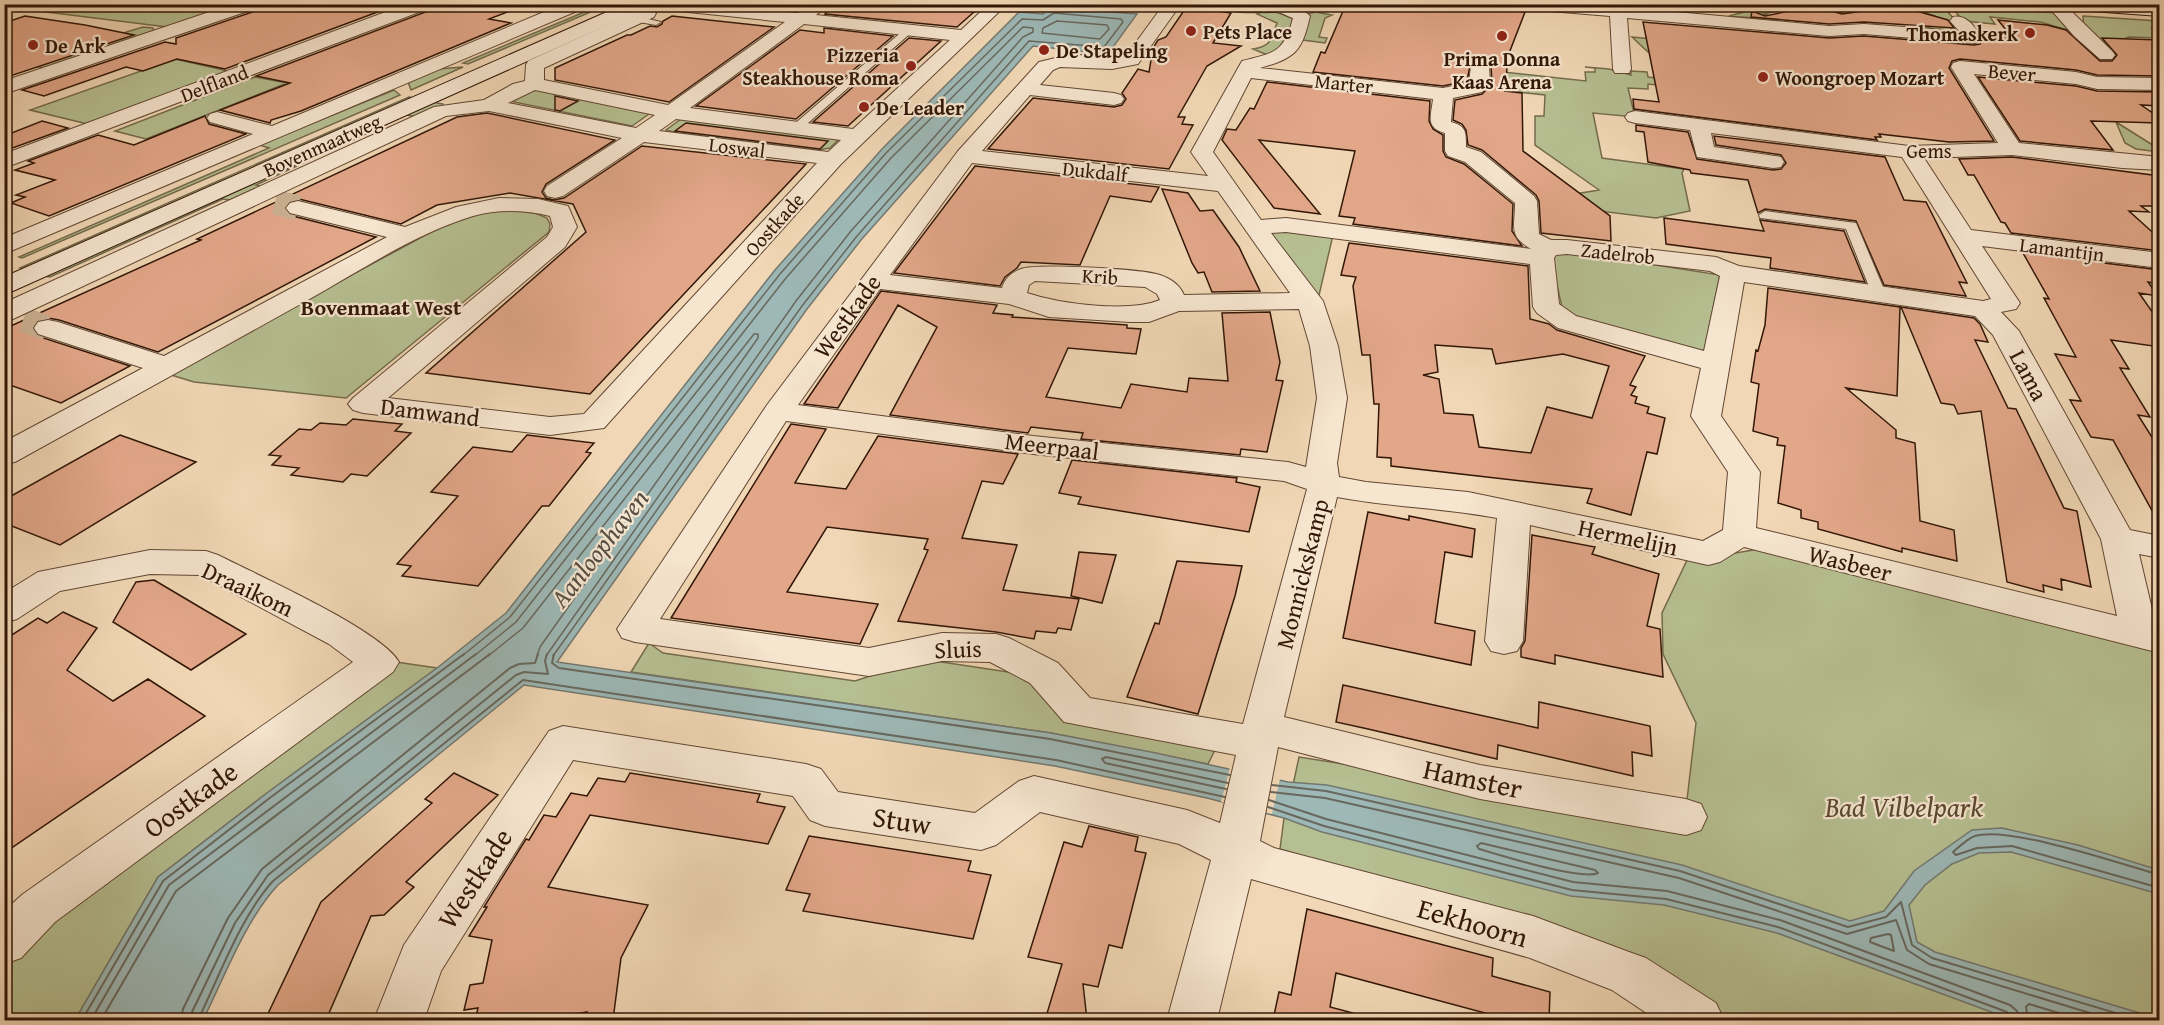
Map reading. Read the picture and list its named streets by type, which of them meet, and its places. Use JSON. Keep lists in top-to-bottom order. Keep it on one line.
{"streets":{"street":["Bever","Delfland","Marter","Bovenmaatweg","Loswal","Gems","Dukdalf","Oostkade","Lamantijn","Zadelrob","Krib","Westkade","Lama","Damwand","Meerpaal","Hermelijn","Wasbeer","Monnickskamp","Draaikom","Sluis","Hamster","Stuw","Eekhoorn"]},"crossings":[["Bever","Gems"],["Marter","Monnickskamp"],["Bovenmaatweg","Loswal"],["Loswal","Oostkade"],["Dukdalf","Westkade"],["Dukdalf","Monnickskamp"],["Oostkade","Damwand"],["Oostkade","Draaikom"],["Zadelrob","Lama"],["Zadelrob","Monnickskamp"],["Krib","Westkade"],["Krib","Monnickskamp"],["Westkade","Meerpaal"],["Westkade","Sluis"],["Westkade","Stuw"],["Lama","Wasbeer"],["Meerpaal","Hermelijn"],["Meerpaal","Monnickskamp"],["Hermelijn","Wasbeer"],["Hermelijn","Monnickskamp"],["Monnickskamp","Sluis"],["Monnickskamp","Hamster"],["Monnickskamp","Stuw"],["Monnickskamp","Eekhoorn"],["Sluis","Hamster"],["Sluis","Stuw"],["Sluis","Eekhoorn"],["Hamster","Stuw"],["Hamster","Eekhoorn"],["Stuw","Eekhoorn"]],"districts":["Bovenmaat West"],"water":["Aanloophaven"],"parks":["Bad Vilbelpark"],"places":["Pets Place","Thomaskerk","Prima Donna Kaas Arena","De Ark","De Stapeling","Pizzeria Steakhouse Roma","Woongroep Mozart","De Leader"]}
